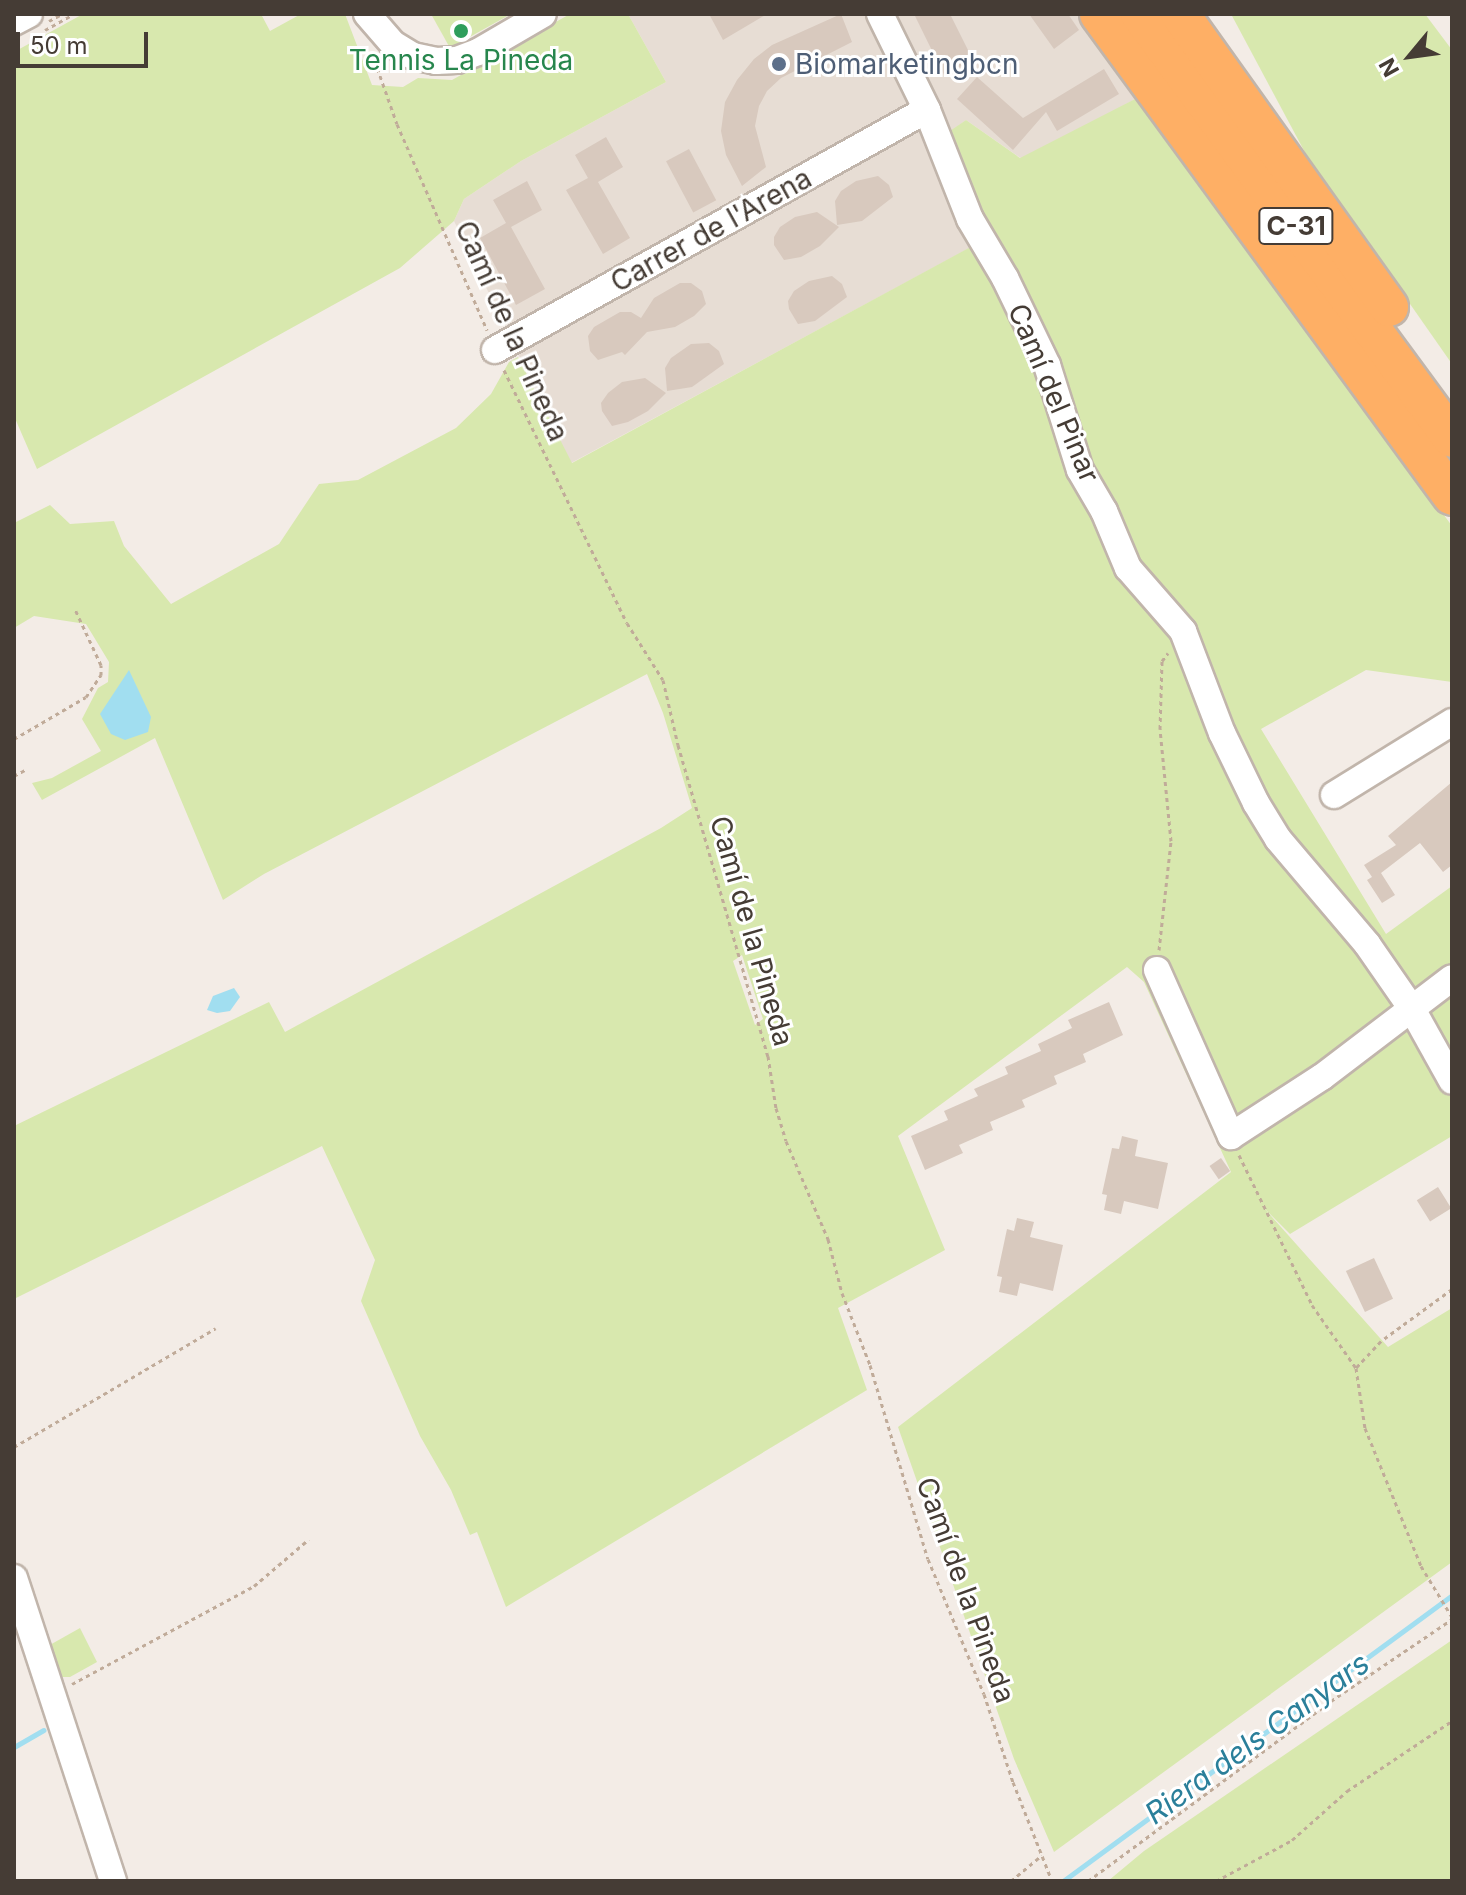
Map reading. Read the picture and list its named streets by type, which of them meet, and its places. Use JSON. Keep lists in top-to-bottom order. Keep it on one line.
{"streets":{"highway":["C-31"],"street":["Carrer de l'Arena","Camí del Pinar"],"path":["Camí de la Pineda"]},"crossings":[["Carrer de l'Arena","Camí de la Pineda"],["Carrer de l'Arena","Camí del Pinar"]],"water":["Riera dels Canyars"],"places":["Tennis La Pineda","Biomarketingbcn"],"scale_bar":"50 m","north":"bottom left"}
